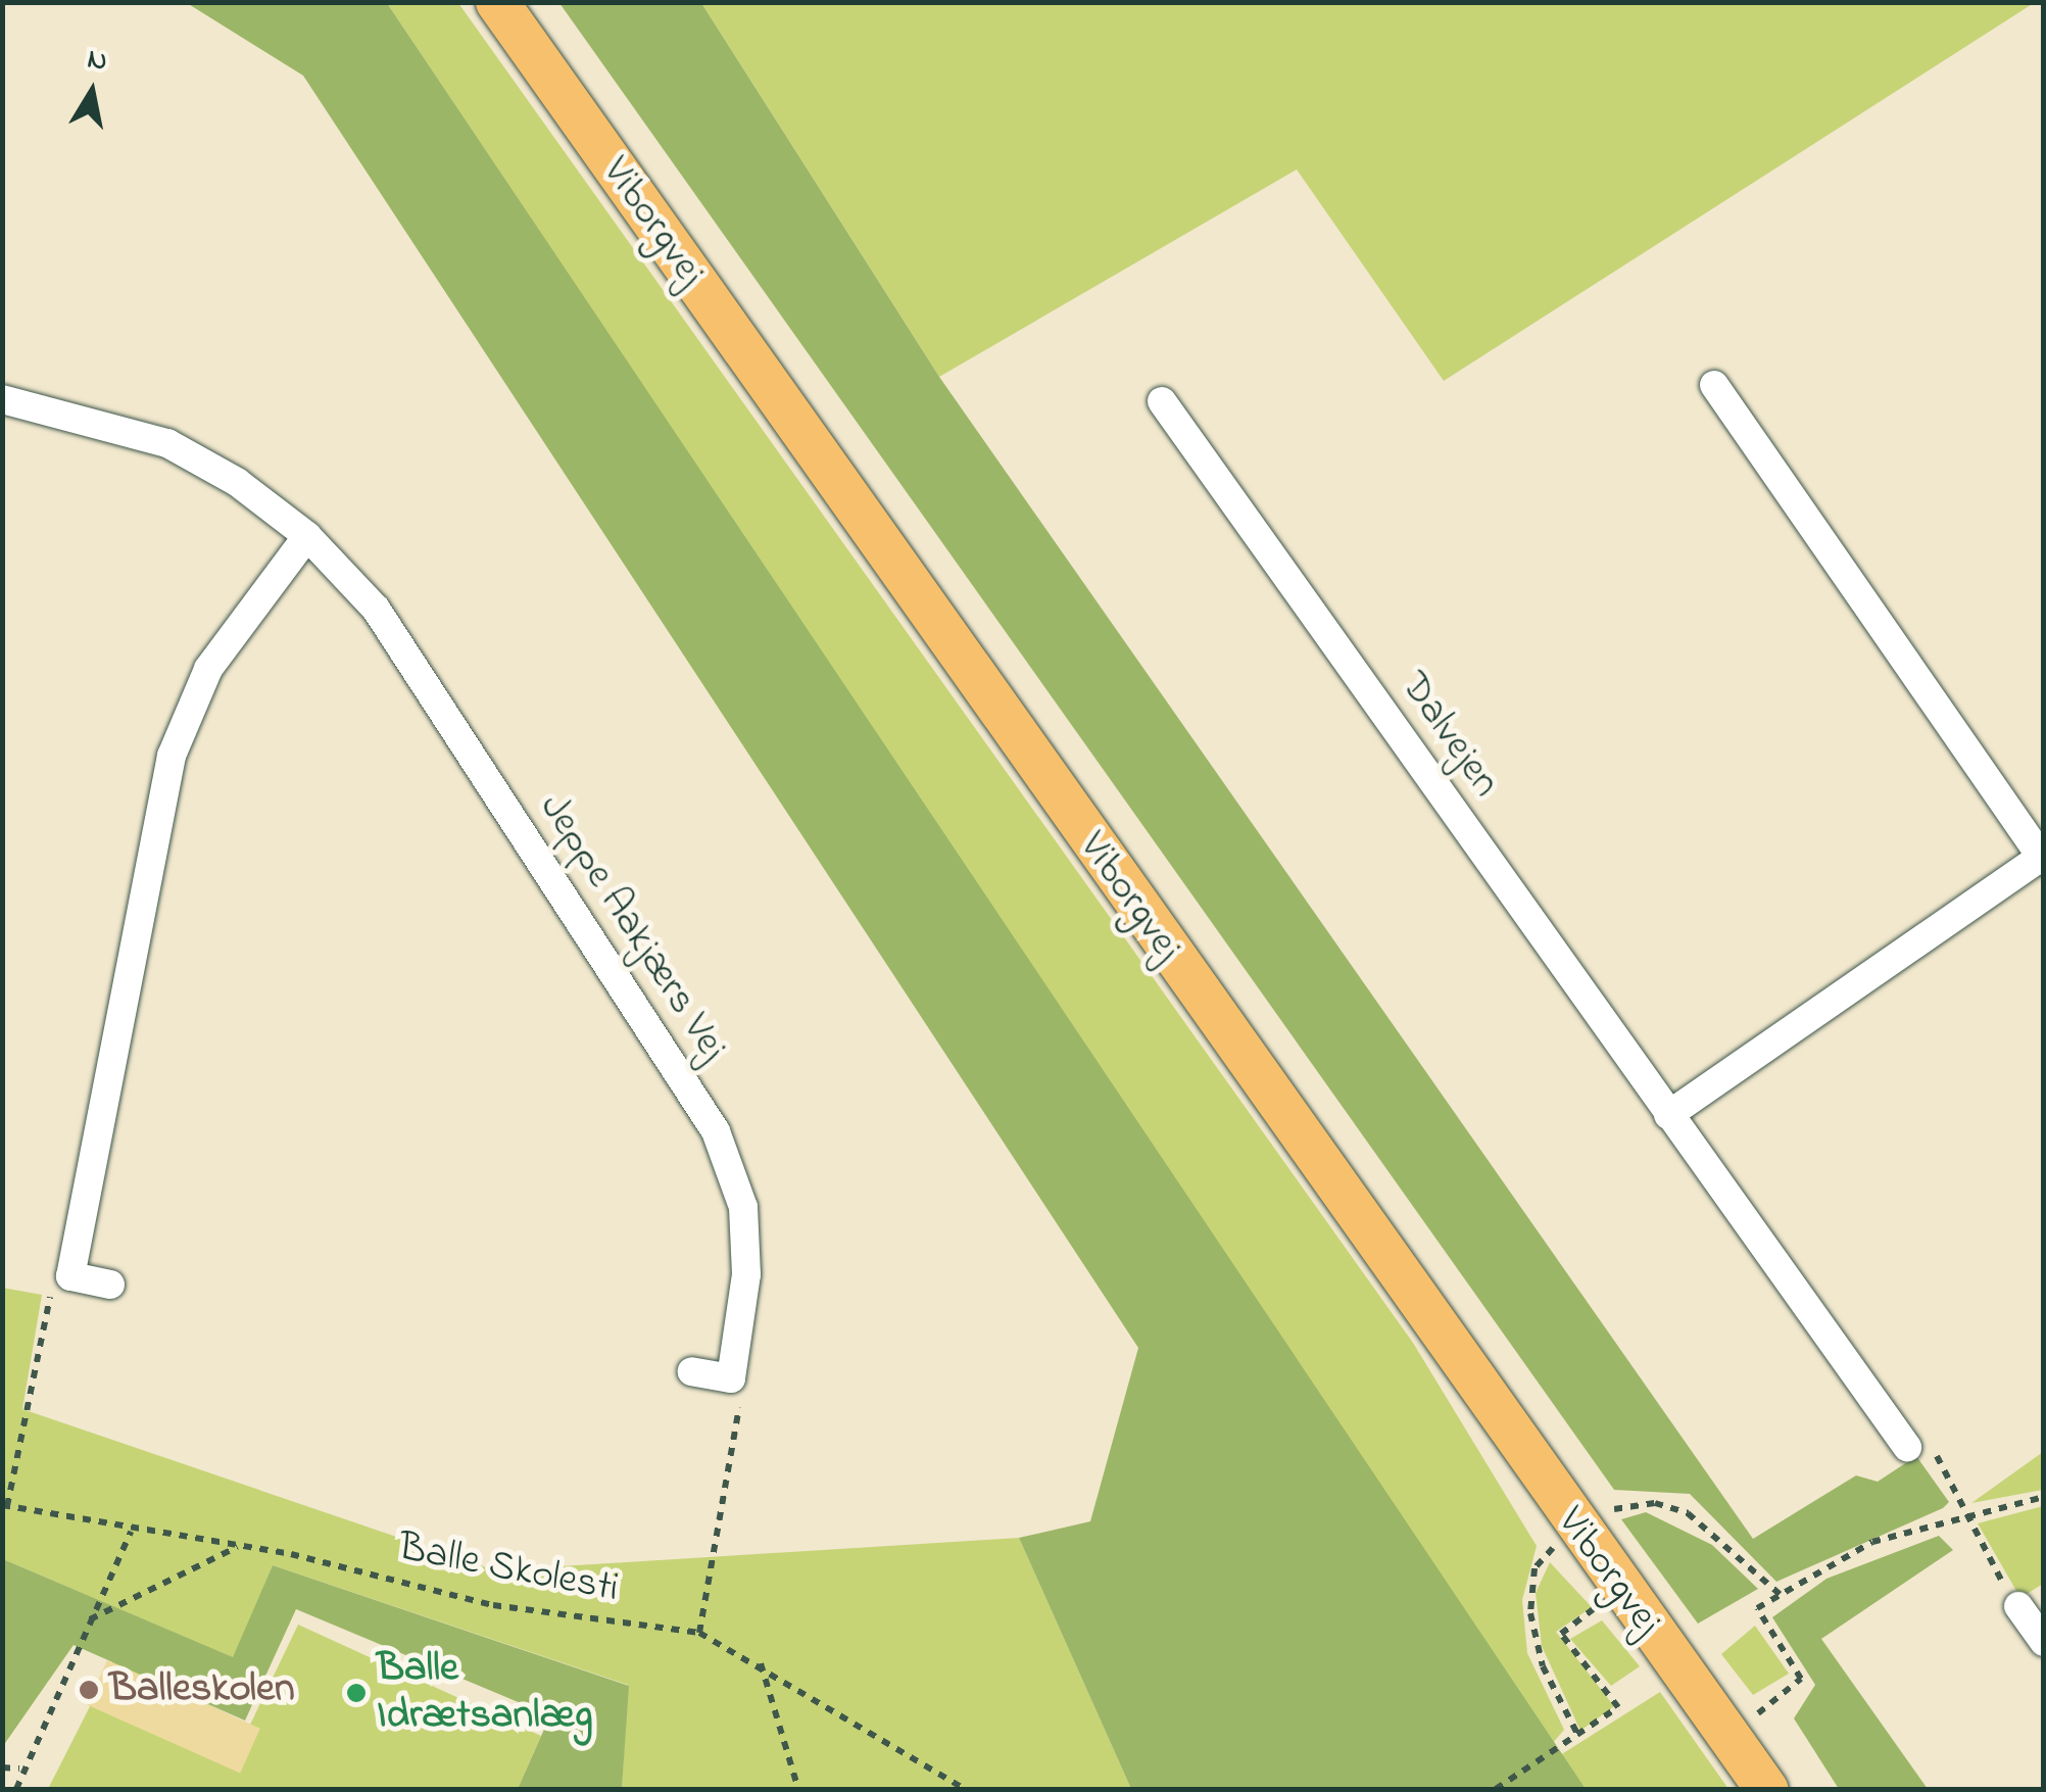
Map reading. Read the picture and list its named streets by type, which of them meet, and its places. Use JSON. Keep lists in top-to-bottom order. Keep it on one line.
{"streets":{"main road":["Viborgvej"],"street":["Dalvejen","Jeppe Aakjærs Vej"],"path":["Balle Skolesti"]},"places":["Balleskolen","Balle Idrætsanlæg"],"north":"top"}
